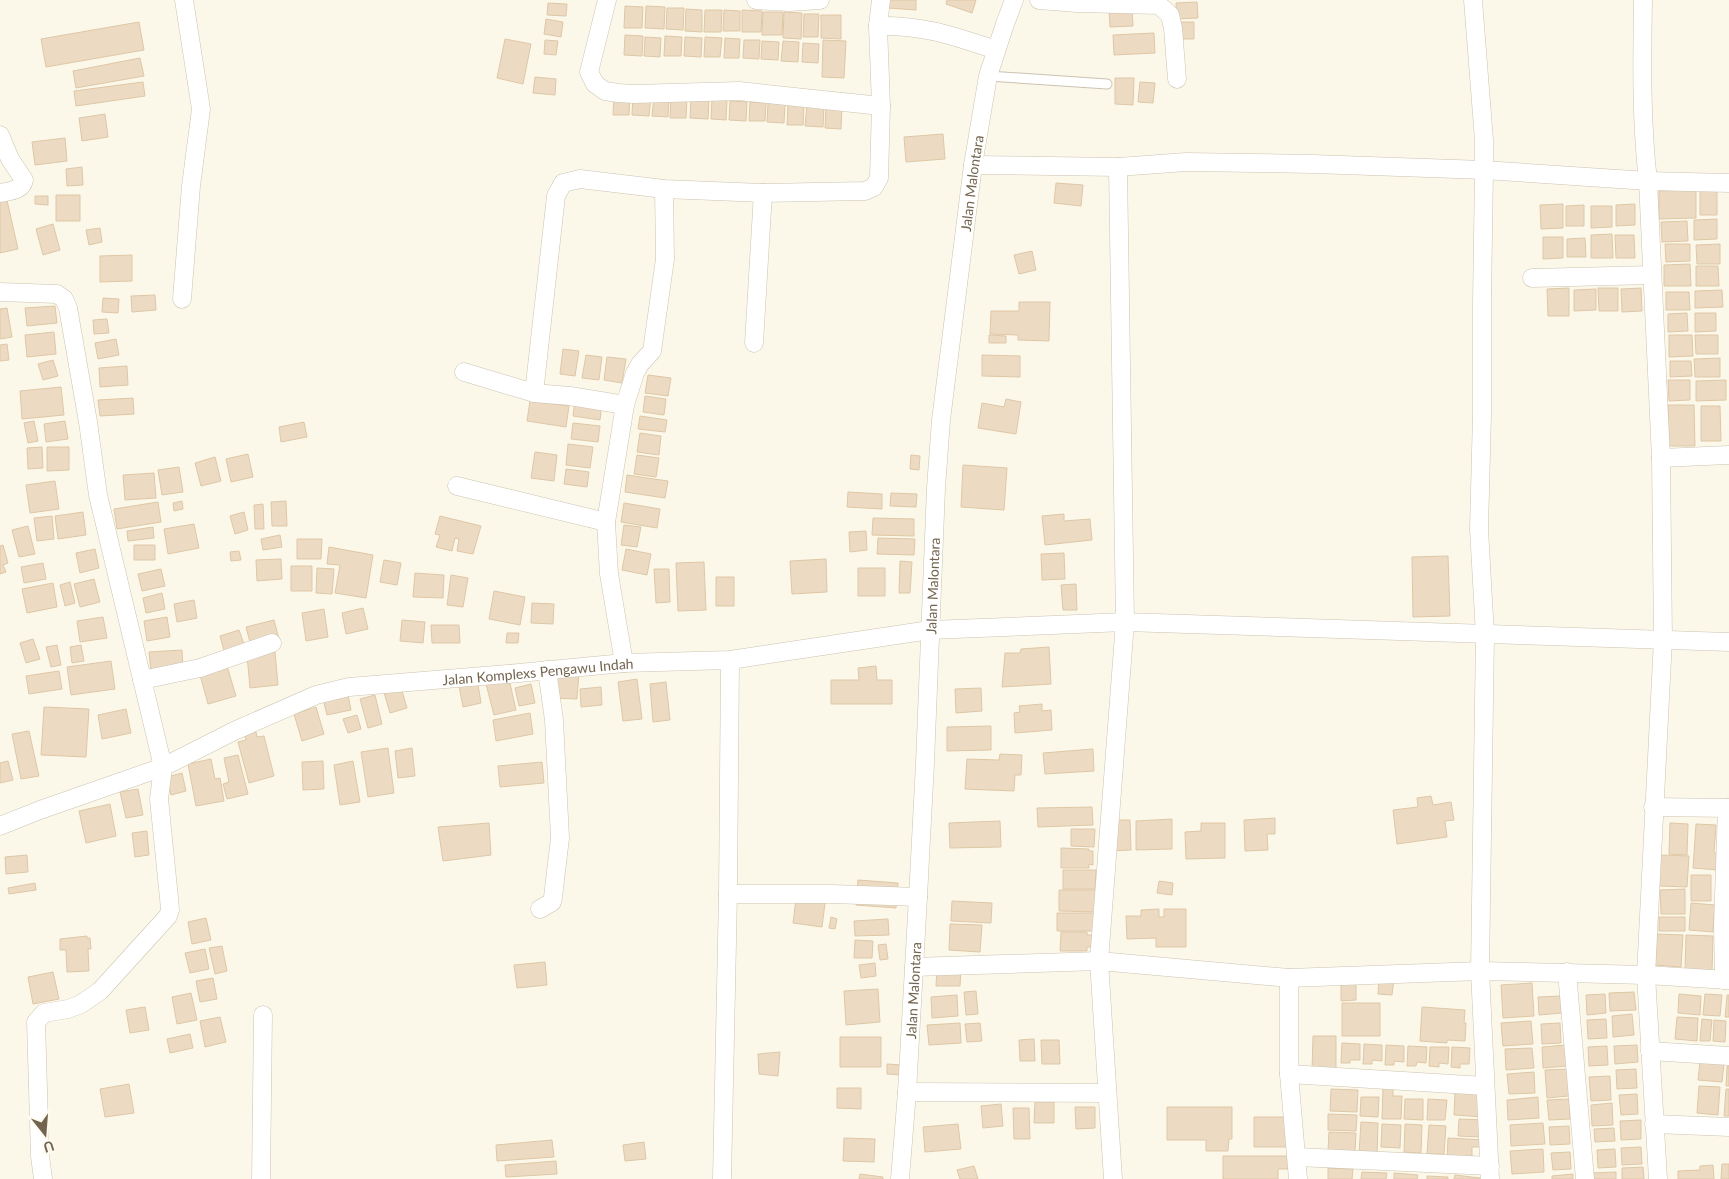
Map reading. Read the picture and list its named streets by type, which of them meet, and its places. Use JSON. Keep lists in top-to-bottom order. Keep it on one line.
{"streets":{"street":["Jalan Malontara","Jalan Komplexs Pengawu Indah"]},"crossings":[["Jalan Malontara","Jalan Komplexs Pengawu Indah"]],"north":"bottom"}
